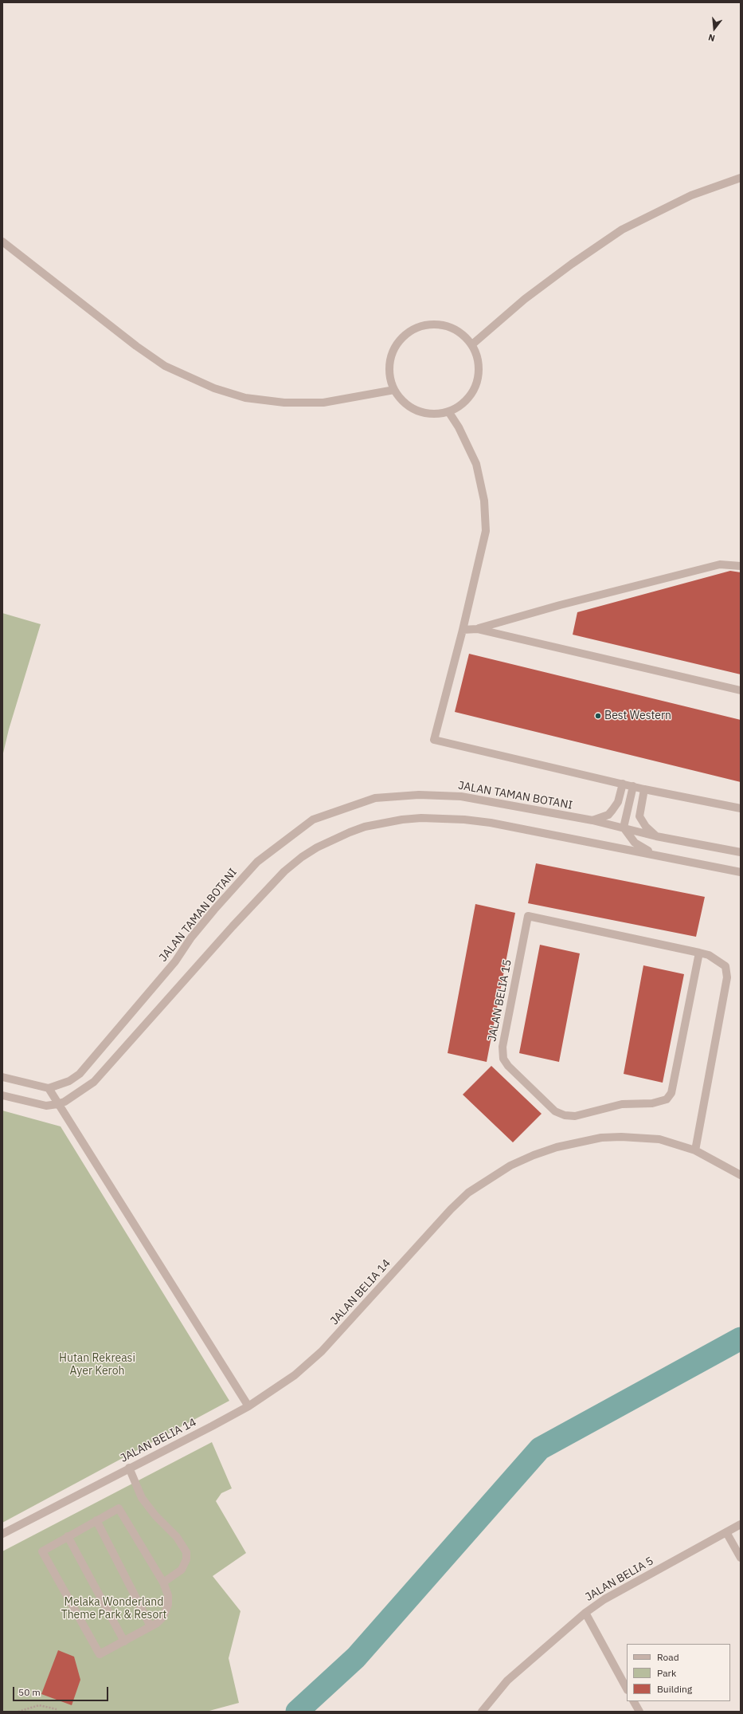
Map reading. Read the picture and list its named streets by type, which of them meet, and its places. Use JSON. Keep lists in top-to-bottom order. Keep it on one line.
{"streets":{"street":["JALAN TAMAN BOTANI","JALAN BELIA 15","JALAN BELIA 14","JALAN BELIA 5"]},"crossings":[["JALAN BELIA 15","JALAN BELIA 14"]],"parks":["Hutan Rekreasi Ayer Keroh","Melaka Wonderland Theme Park & Resort"],"places":["Best Western"],"legend":["Road","Park","Building"],"scale_bar":"50 m","north":"bottom"}
